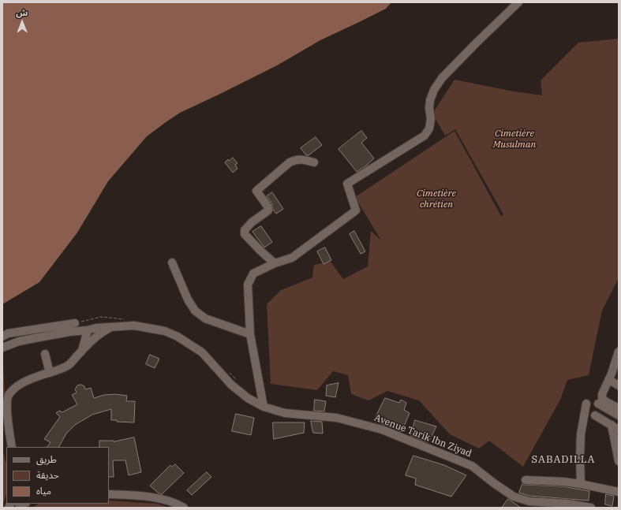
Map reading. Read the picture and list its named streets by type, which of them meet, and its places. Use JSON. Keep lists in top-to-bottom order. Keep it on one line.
{"streets":{"street":["Avenue Tarik Ibn Ziyad"]},"districts":["SABADILLA"],"parks":["Cimetière Musulman","Cimetière chrétien"],"legend":["طريق","حديقة","مياه"],"north":"top"}
